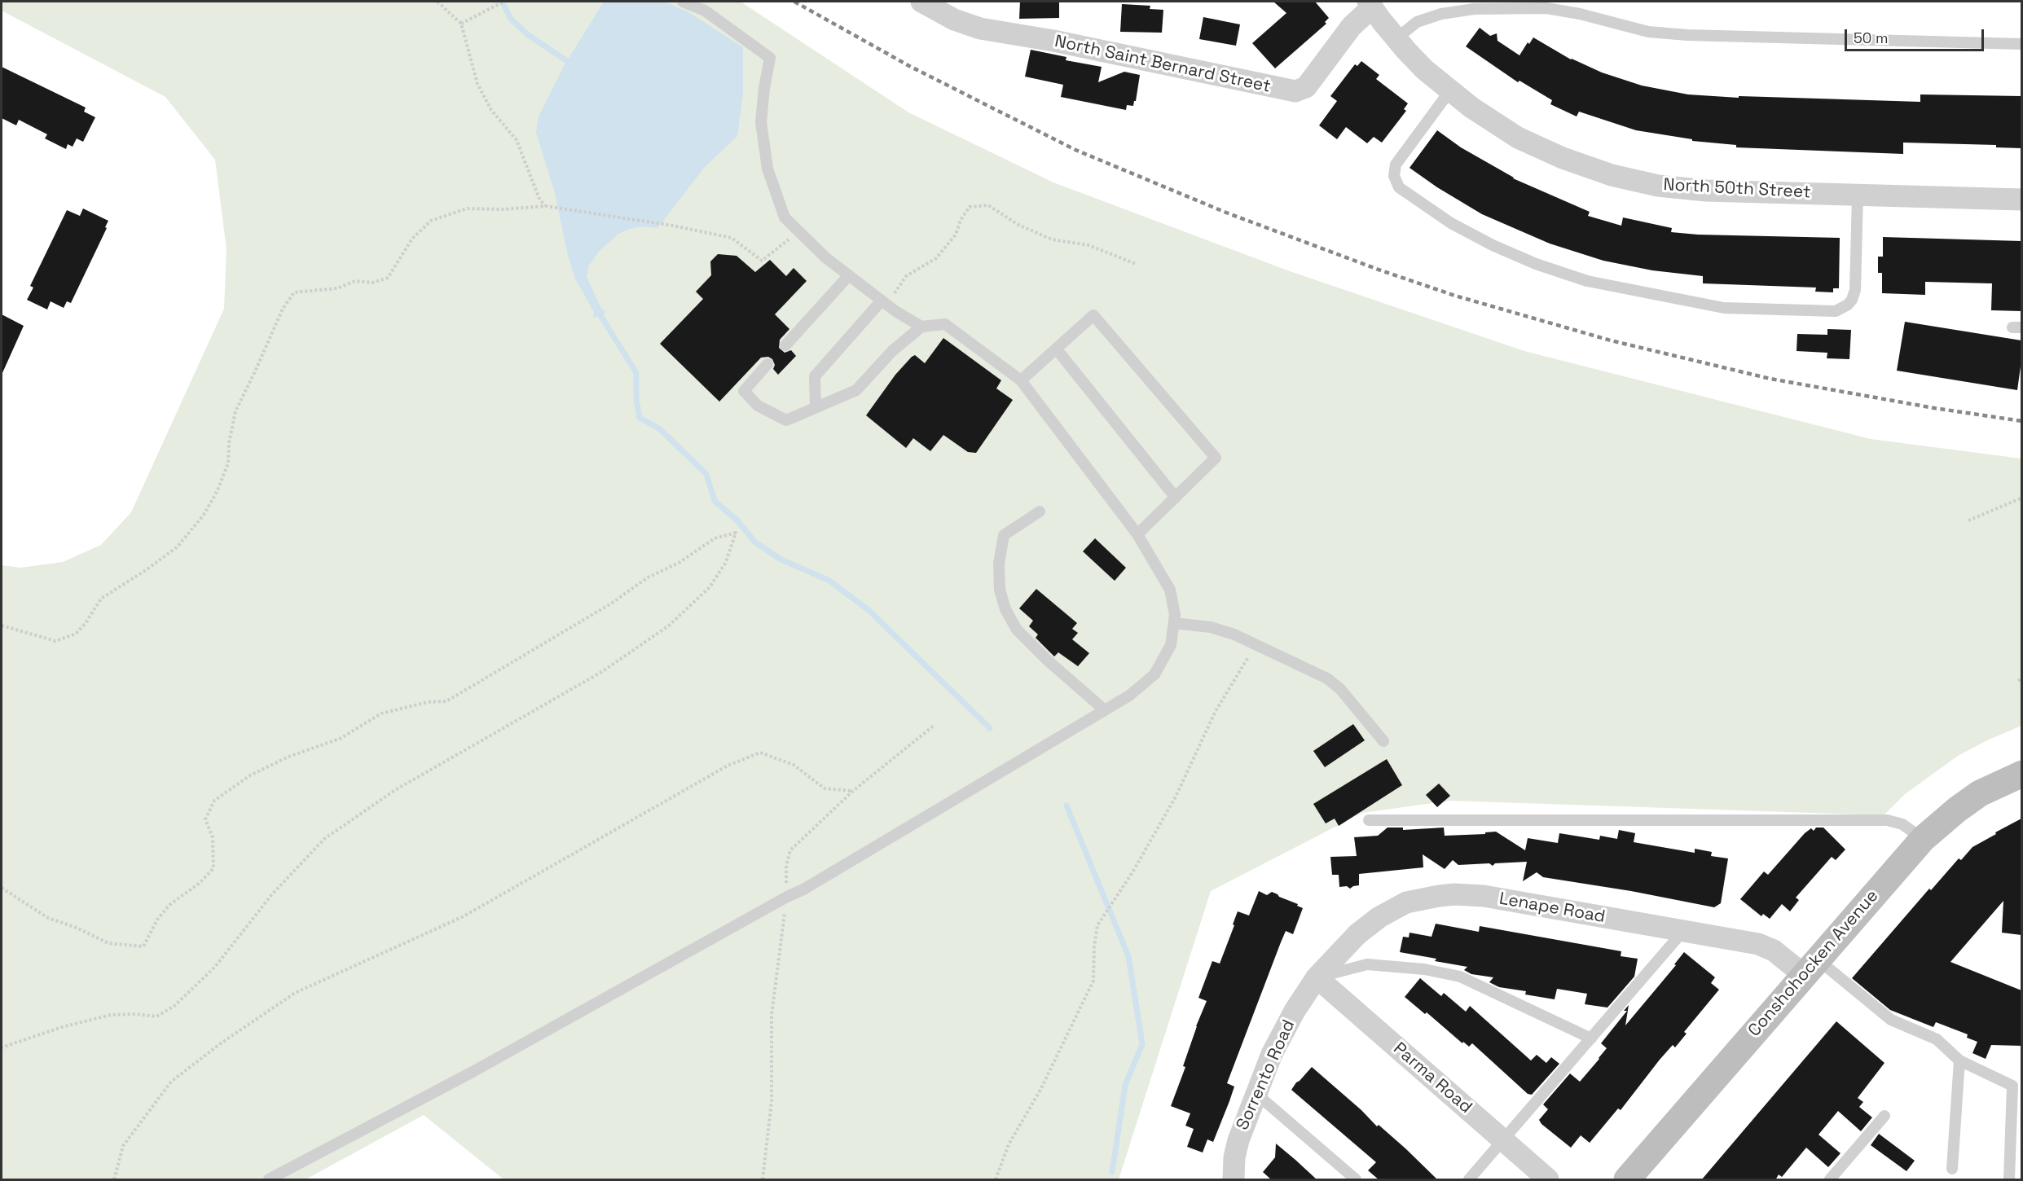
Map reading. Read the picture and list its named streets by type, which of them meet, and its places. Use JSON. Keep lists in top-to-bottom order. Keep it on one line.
{"streets":{"main road":["Conshohocken Avenue"],"street":["North Saint Bernard Street","North 50th Street","Lenape Road","Sorrento Road","Parma Road"]},"crossings":[["North Saint Bernard Street","North 50th Street"],["Lenape Road","Conshohocken Avenue"],["Lenape Road","Sorrento Road"],["Lenape Road","Parma Road"],["Sorrento Road","Parma Road"]],"scale_bar":"50 m"}
